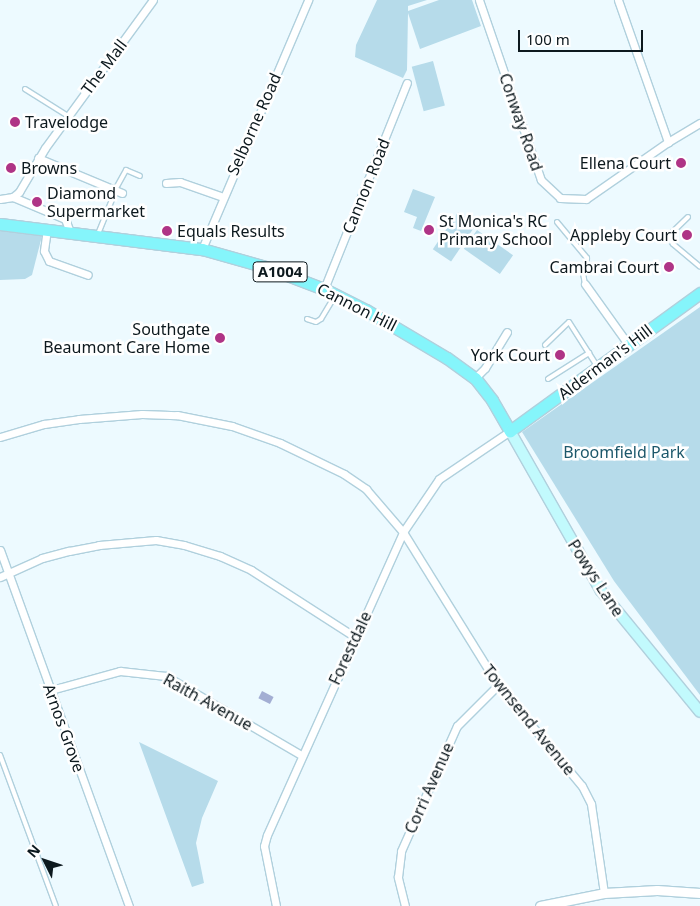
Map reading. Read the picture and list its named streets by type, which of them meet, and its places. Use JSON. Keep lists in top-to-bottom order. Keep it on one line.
{"streets":{"main road":["A1004","Cannon Hill","Alderman's Hill","Powys Lane"],"street":["The Mall","Conway Road","Selborne Road","Cannon Road","Forestdale","Raith Avenue","Townsend Avenue","Arnos Grove","Corri Avenue"]},"crossings":[["Selborne Road","Cannon Hill"],["Cannon Road","Cannon Hill"],["Cannon Hill","Alderman's Hill"],["Cannon Hill","Powys Lane"],["Cannon Hill","Forestdale"],["Alderman's Hill","Powys Lane"],["Alderman's Hill","Forestdale"],["Powys Lane","Forestdale"],["Forestdale","Raith Avenue"],["Forestdale","Townsend Avenue"],["Raith Avenue","Arnos Grove"],["Townsend Avenue","Corri Avenue"]],"parks":["Broomfield Park"],"places":["Travelodge","Ellena Court","Browns","Diamond Supermarket","St Monica's RC Primary School","Equals Results","Appleby Court","Cambrai Court","Southgate Beaumont Care Home","York Court"],"scale_bar":"100 m","north":"top left"}
